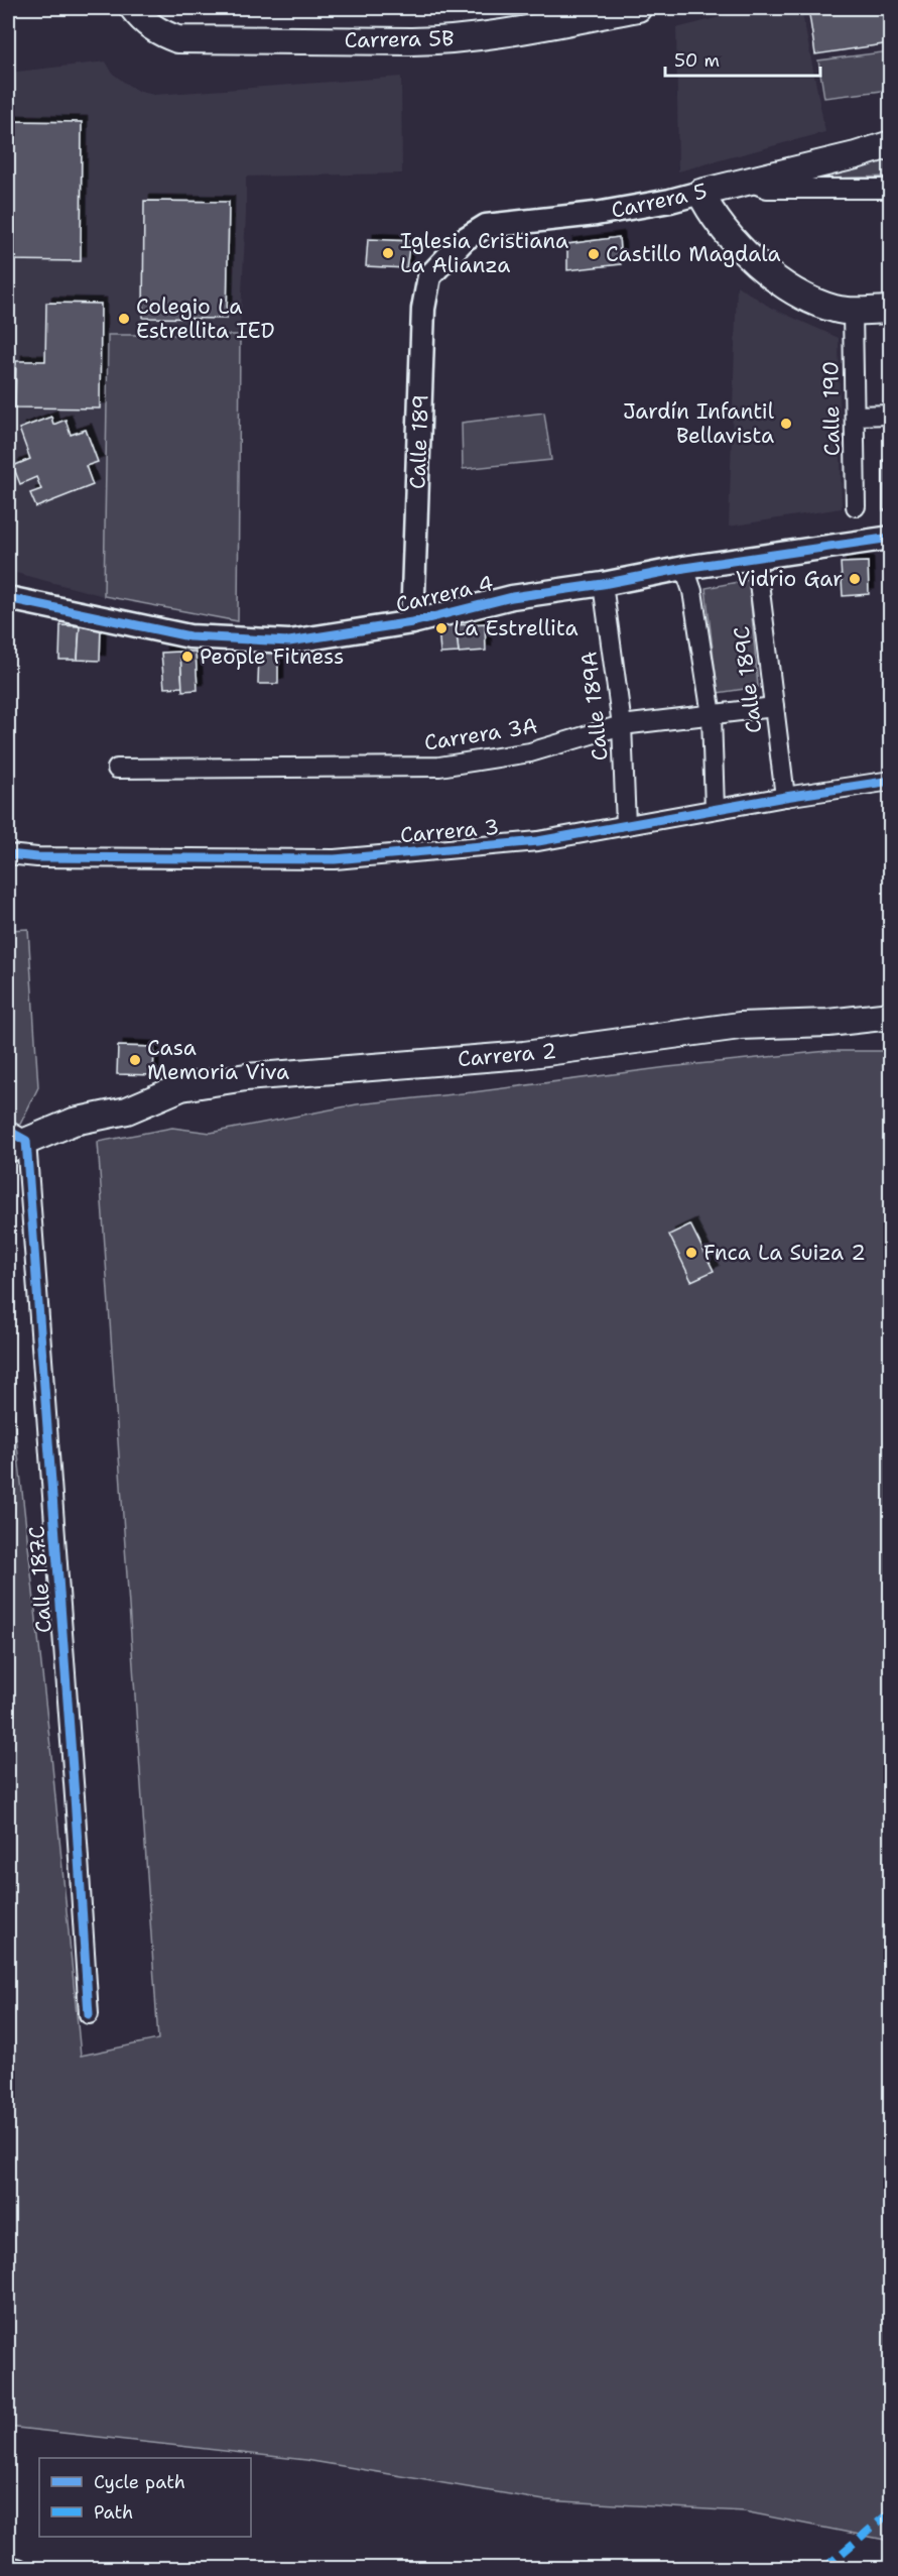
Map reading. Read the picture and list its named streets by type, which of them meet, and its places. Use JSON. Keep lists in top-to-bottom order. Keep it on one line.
{"streets":{"main road":["Carrera 5B","Carrera 5","Carrera 2"],"street":["Calle 190","Calle 189","Carrera 4","Calle 189C","Calle 189A","Carrera 3A","Carrera 3","Calle 187C"]},"crossings":[["Carrera 5","Calle 189"],["Calle 189","Carrera 4"],["Carrera 4","Calle 189C"],["Carrera 4","Calle 189A"],["Calle 189C","Carrera 3A"],["Calle 189C","Carrera 3"],["Calle 189A","Carrera 3A"],["Calle 189A","Carrera 3"],["Carrera 2","Calle 187C"]],"places":["Iglesia Cristiana La Alianza","Castillo Magdala","Colegio La Estrellita IED","Jardín Infantil Bellavista","Vidrio Gar","La Estrellita","People Fitness","Casa Memoria Viva","Fnca La Suiza 2"],"legend":["Cycle path","Path"],"scale_bar":"50 m"}
